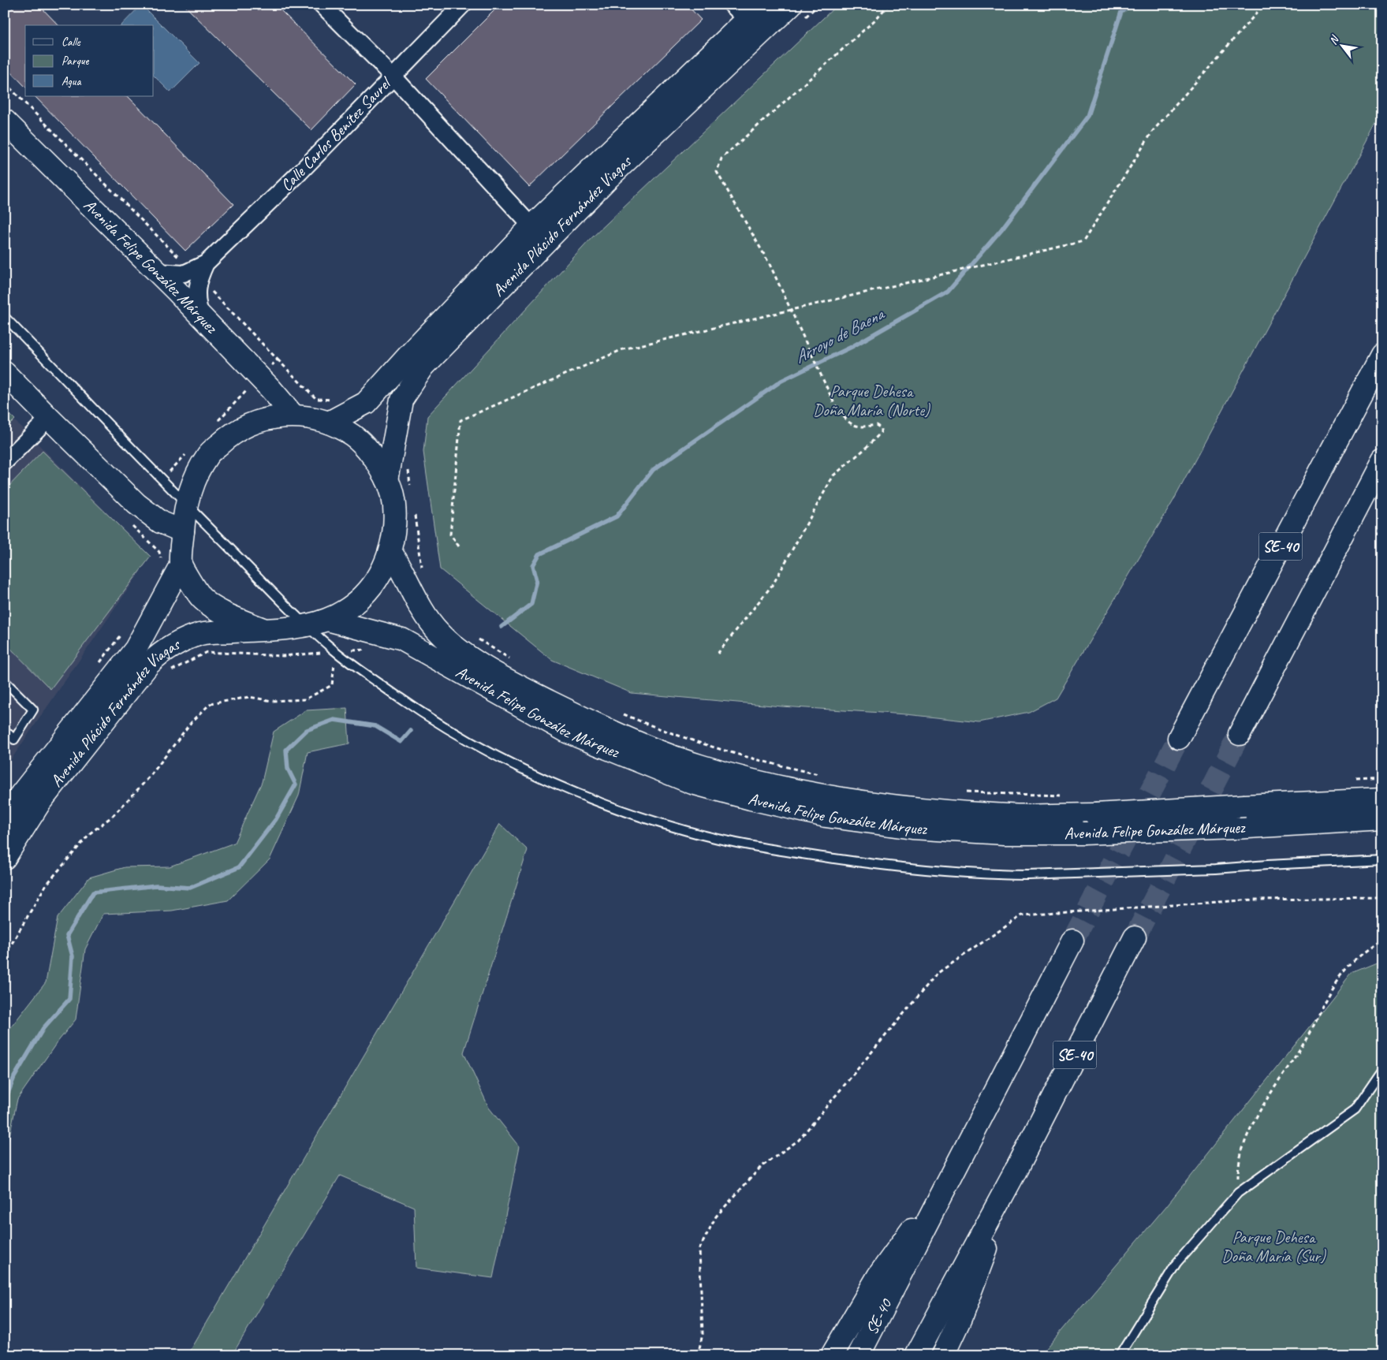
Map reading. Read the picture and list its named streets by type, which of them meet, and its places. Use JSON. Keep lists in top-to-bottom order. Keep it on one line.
{"streets":{"main road":["Avenida Plácido Fernández Viagas","Avenida Felipe González Márquez","SE-40"],"street":["Calle Carlos Benítez Saurel"]},"crossings":[["Avenida Plácido Fernández Viagas","Avenida Felipe González Márquez"]],"water":["Arroyo de Baena"],"parks":["Parque Dehesa Doña María (Norte)","Parque Dehesa Doña María (Sur)"],"legend":["Calle","Parque","Agua"],"north":"top left"}
